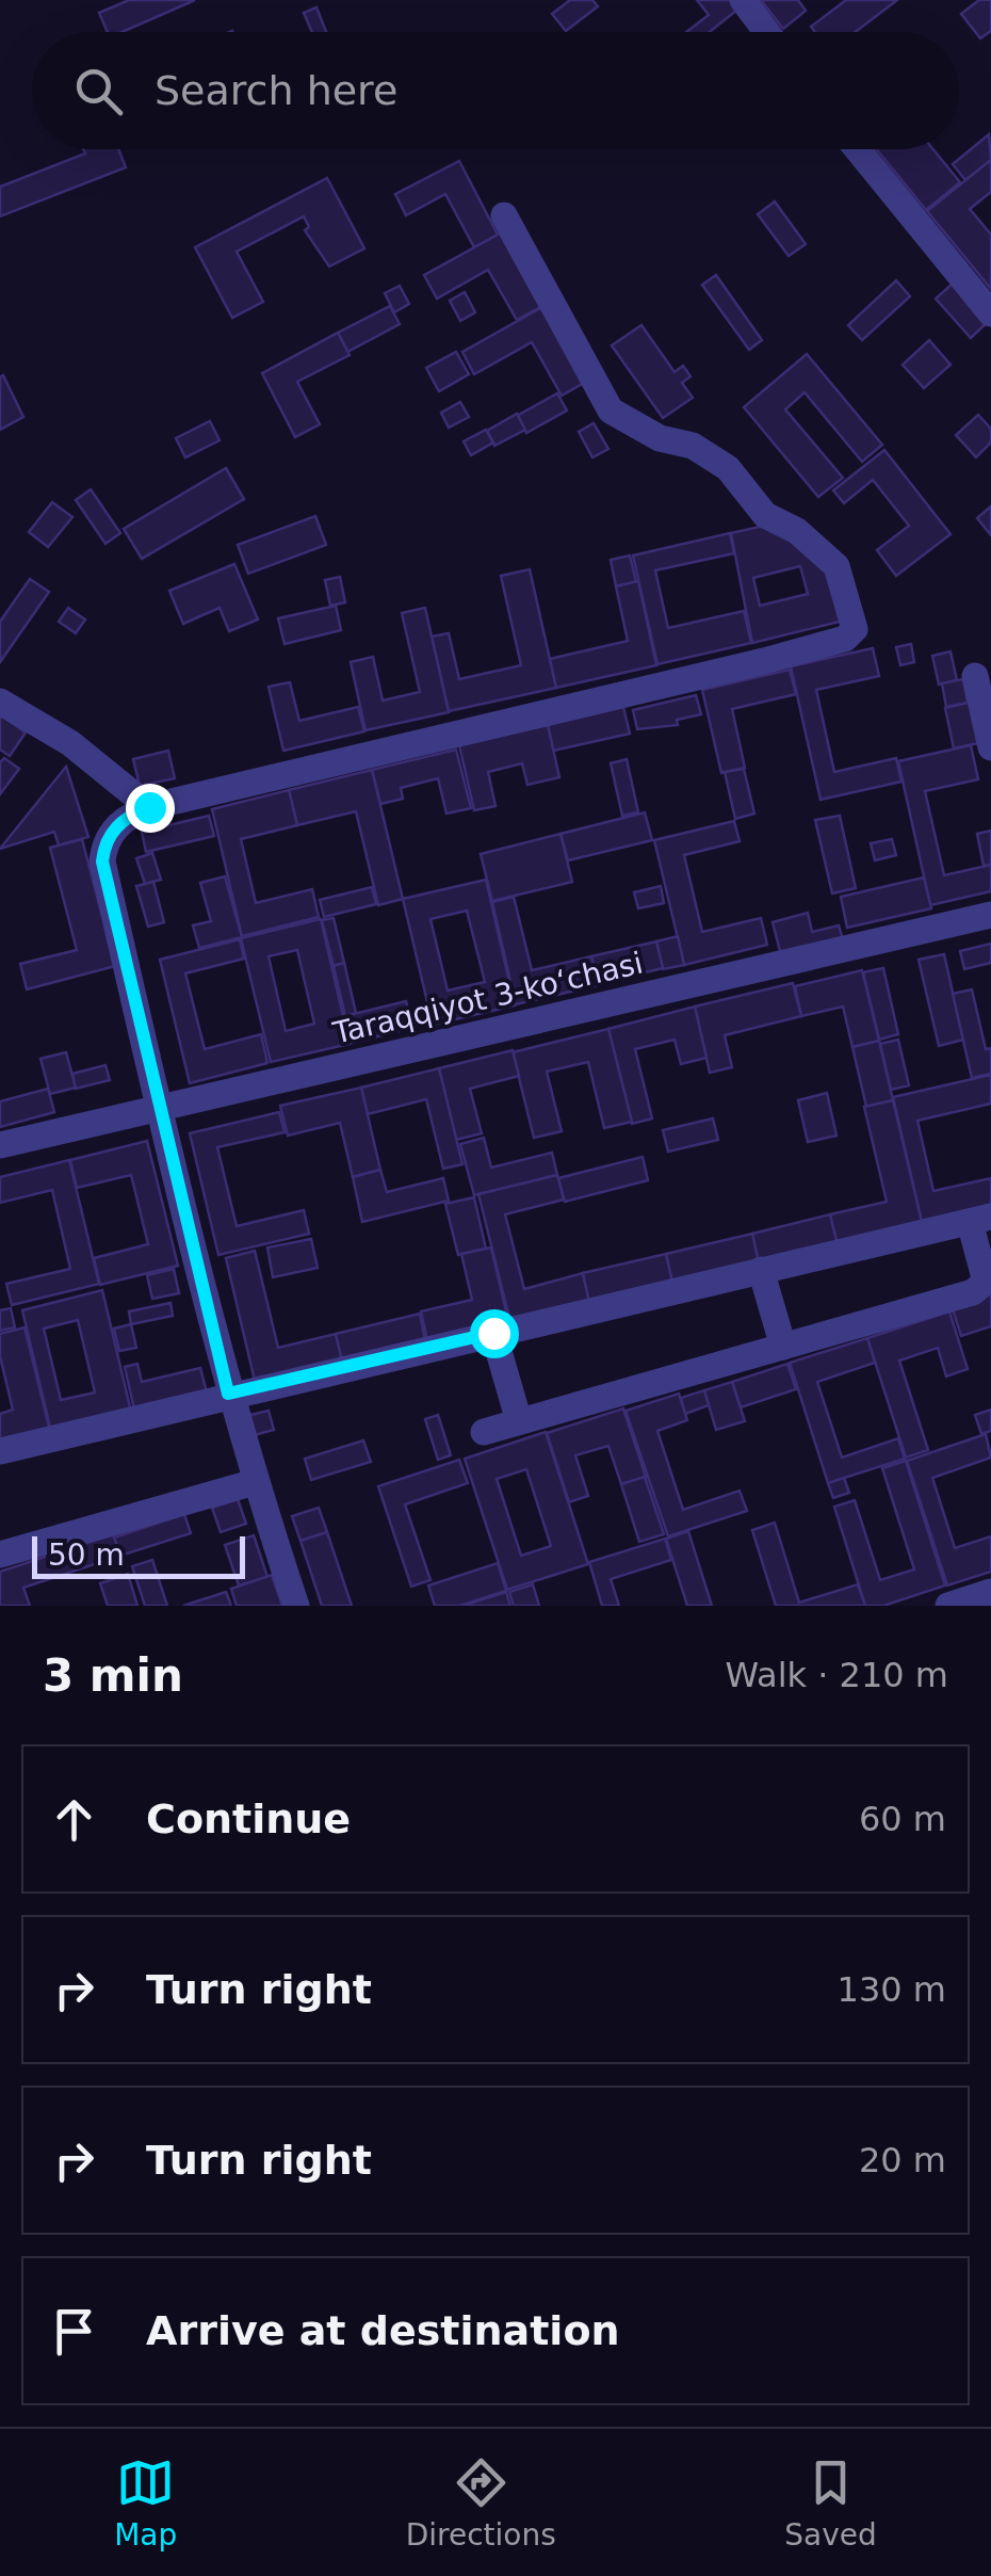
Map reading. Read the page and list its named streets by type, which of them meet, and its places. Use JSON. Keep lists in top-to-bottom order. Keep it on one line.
{"streets":{"street":["Taraqqiyot 3-koʻchasi"]},"scale_bar":"50 m","page":{"search":"Search here","scale":"50 m","heading":["3 min","Walk · 210 m"],"list":[["Continue","60 m"],["Turn right","130 m"],["Turn right","20 m"],"Arrive at destination"],"nav":["Map","Directions","Saved"]}}
